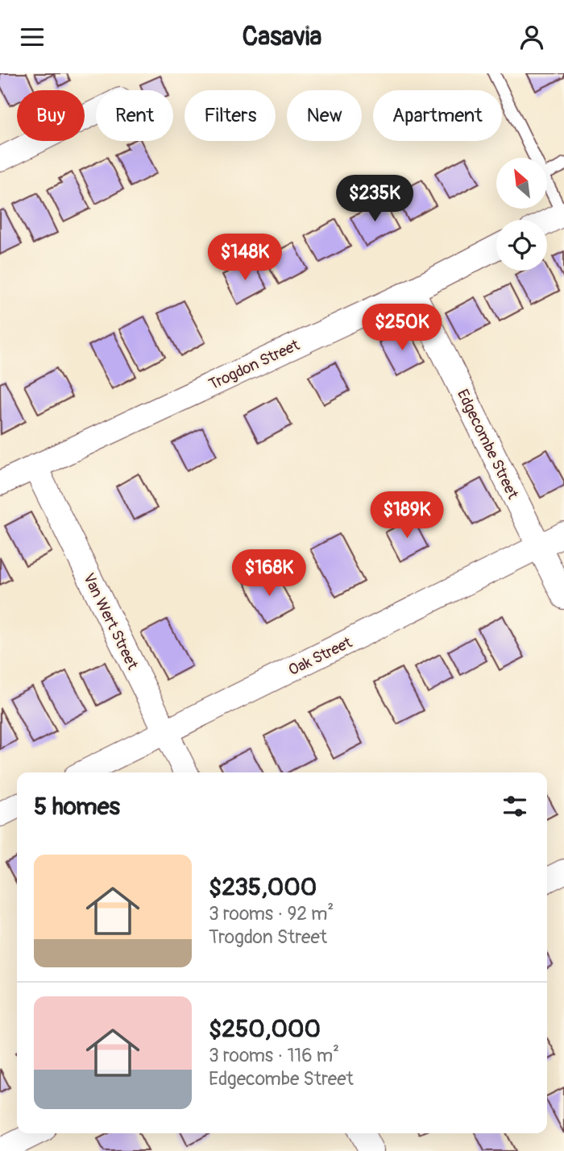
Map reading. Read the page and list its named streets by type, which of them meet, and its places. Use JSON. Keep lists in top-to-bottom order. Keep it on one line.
{"streets":{"street":["Trogdon Street","Edgecombe Street","Van Wert Street","Oak Street"]},"crossings":[["Trogdon Street","Edgecombe Street"],["Trogdon Street","Van Wert Street"],["Edgecombe Street","Oak Street"],["Van Wert Street","Oak Street"]],"north":"top left","page":{"header":"Casavia","chip":["Buy","Rent","Filters","New","Apartment"],"price":["$235K","$148K","$250K","$189K","$168K"],"heading":"5 homes","list":[{"name":"$235,000","note":"3 rooms · 92 m² · Trogdon Street"},{"name":"$250,000","note":"3 rooms · 116 m² · Edgecombe Street"}]}}
